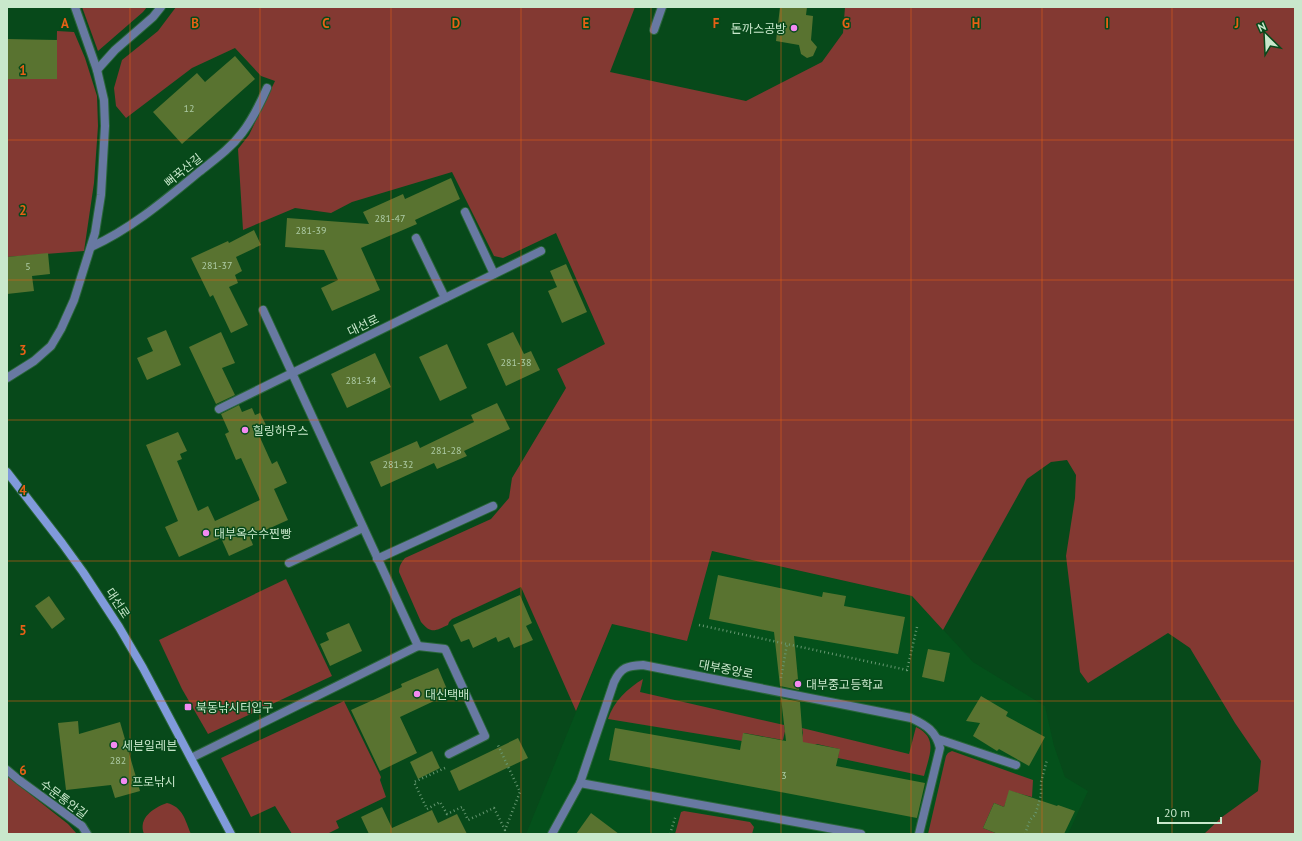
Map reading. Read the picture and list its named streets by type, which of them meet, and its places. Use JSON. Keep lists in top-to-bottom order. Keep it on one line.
{"streets":{"street":["뻐꾹산길","대선로","대부중앙로","수문통안길"]},"places":{"other":["돈까스공방","힐링하우스","대부옥수수찐빵","대부중고등학교","대신택배","세븐일레븐","프로낚시"],"transit":["북동낚시터입구"]},"house_numbers":["12","281-47","281-39","281-37","5","281-38","281-34","281-28","281-32","282","3"],"scale_bar":"20 m","north":"top left","grid":{"columns":["A","B","C","D","E","F","G","H","I","J"],"rows":["1","2","3","4","5","6"]}}
